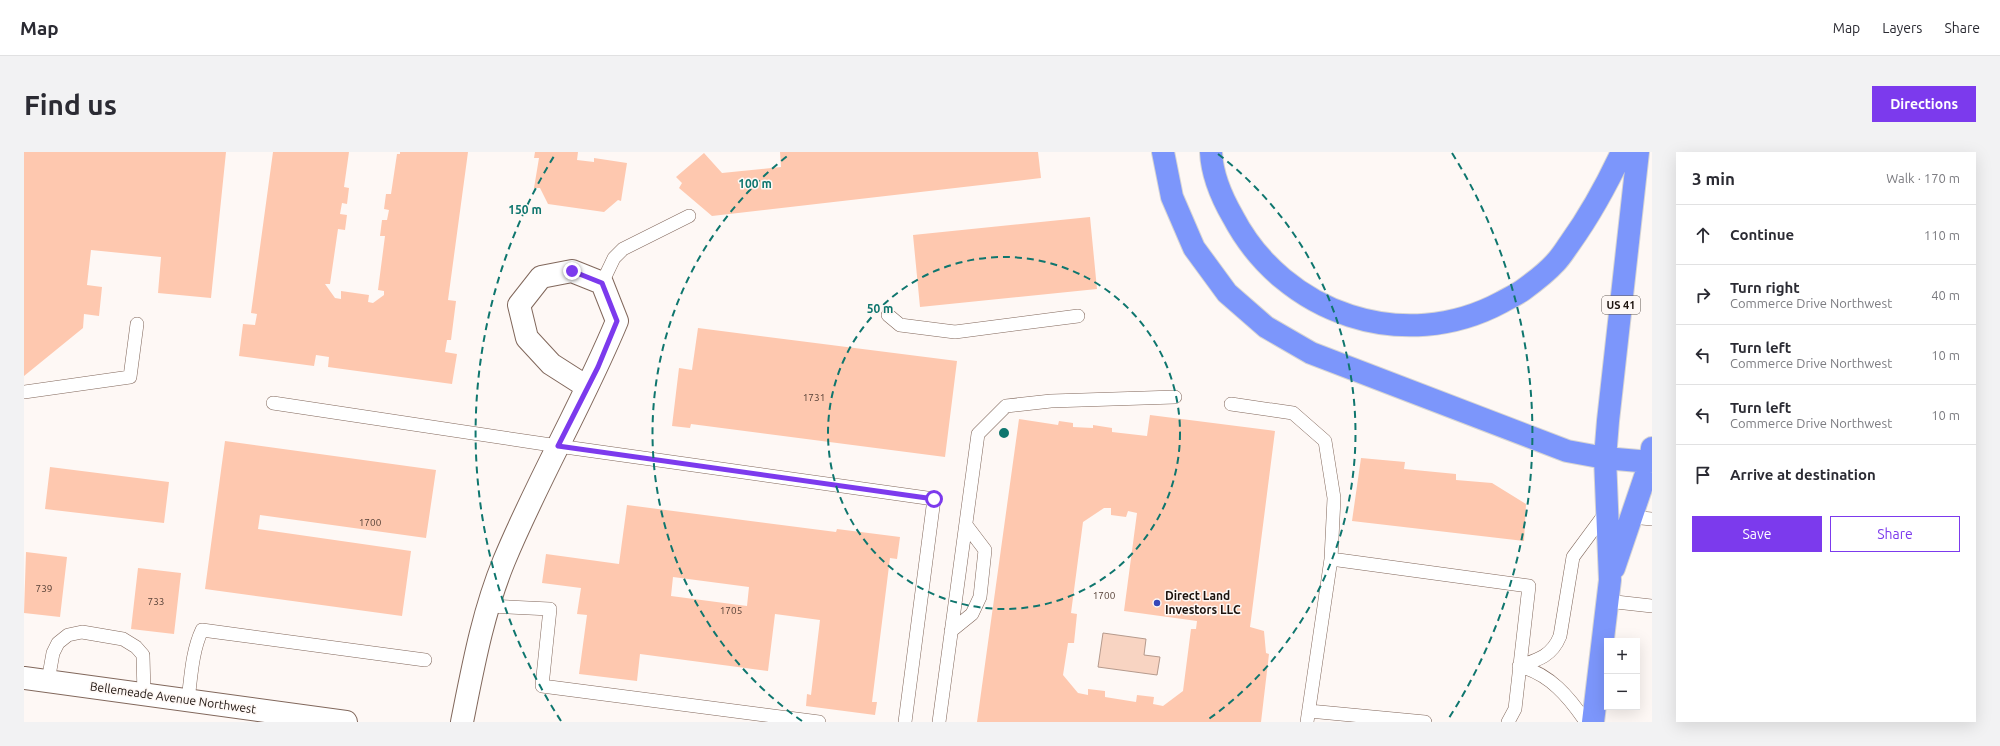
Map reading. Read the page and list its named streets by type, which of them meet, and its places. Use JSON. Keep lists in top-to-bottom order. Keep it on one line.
{"streets":{"highway":["US 41"],"street":["Bellemeade Avenue Northwest"]},"places":["Direct Land Investors LLC"],"house_numbers":["1731","1700","739","1700","733","1705"],"page":{"header":"Map","nav":["Map","Layers","Share"],"buttons":["Directions",["Save","Share"]],"title":"Find us","heading":["3 min","Walk · 170 m"],"list":[["Continue","110 m"],["Turn right","Commerce Drive Northwest","40 m"],["Turn left","Commerce Drive Northwest","10 m"],["Turn left","Commerce Drive Northwest","10 m"],"Arrive at destination"],"map_buttons":["+","−"]},"rings":["100 m","150 m","50 m"]}
